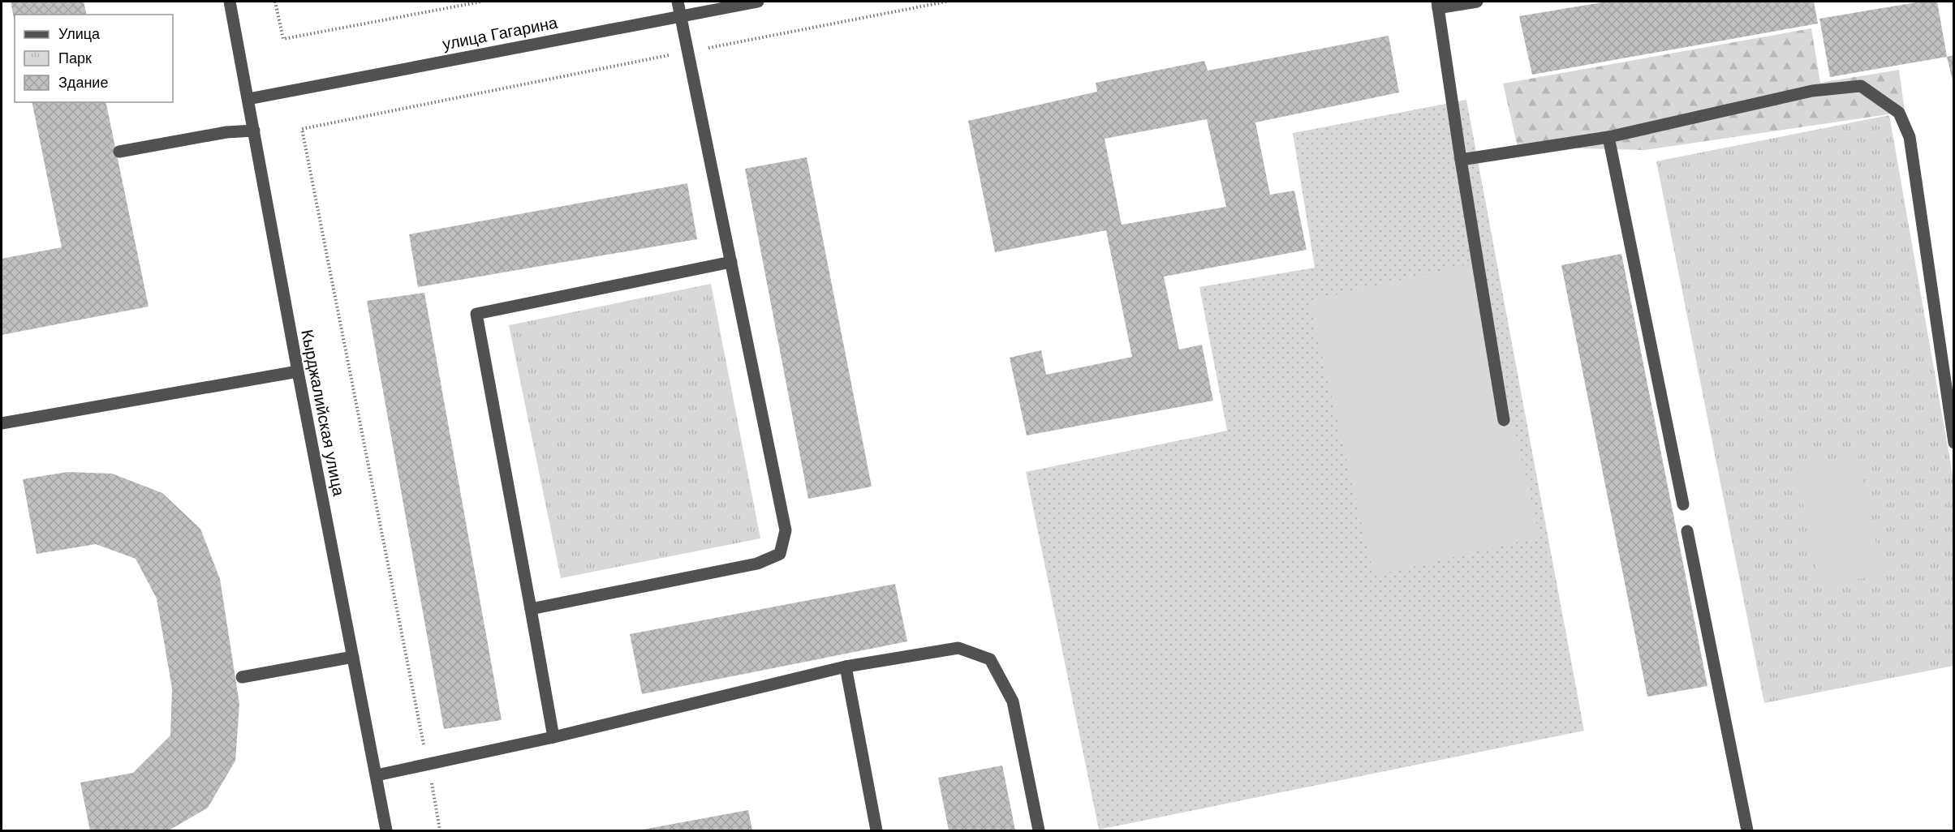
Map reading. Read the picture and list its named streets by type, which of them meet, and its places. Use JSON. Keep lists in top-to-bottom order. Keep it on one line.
{"streets":{"street":["улица Гагарина","Кырджалийская улица"]},"crossings":[["улица Гагарина","Кырджалийская улица"]],"legend":["Улица","Парк","Здание"]}
